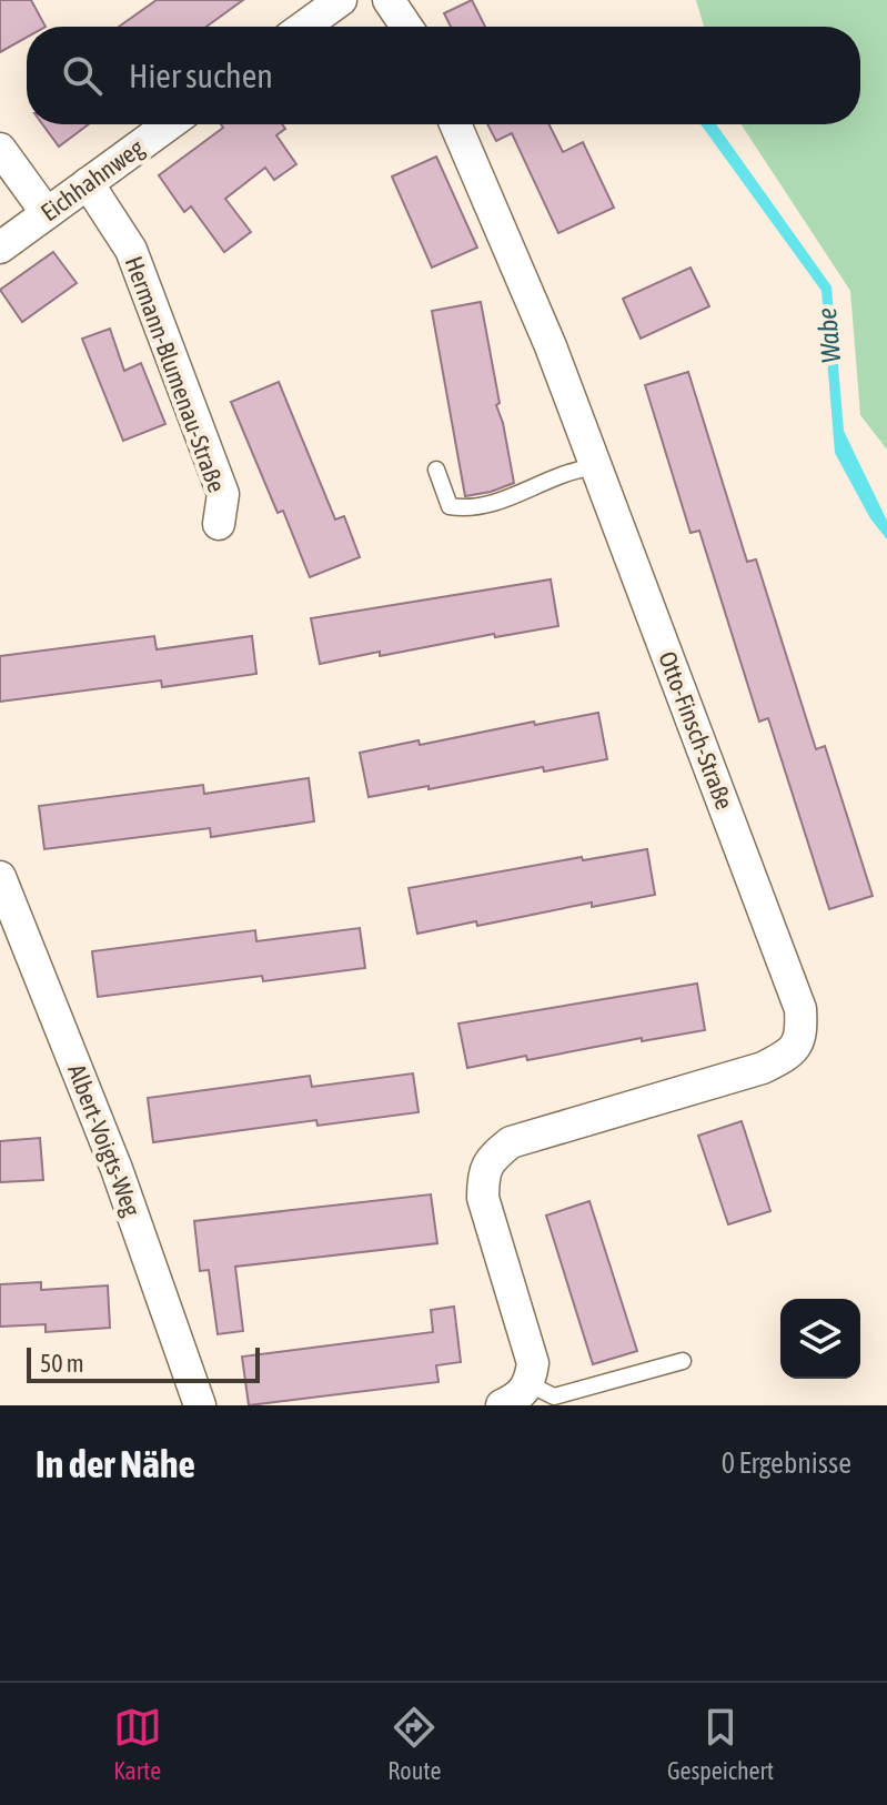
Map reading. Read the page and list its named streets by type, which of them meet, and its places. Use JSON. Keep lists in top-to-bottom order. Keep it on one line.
{"streets":{"street":["Eichhahnweg","Hermann-Blumenau-Straße","Otto-Finsch-Straße","Albert-Voigts-Weg"]},"crossings":[["Eichhahnweg","Hermann-Blumenau-Straße"]],"water":["Wabe"],"scale_bar":"50 m","page":{"search":"Hier suchen","scale":"50 m","heading":["In der Nähe","0 Ergebnisse"],"nav":["Karte","Route","Gespeichert"]}}
